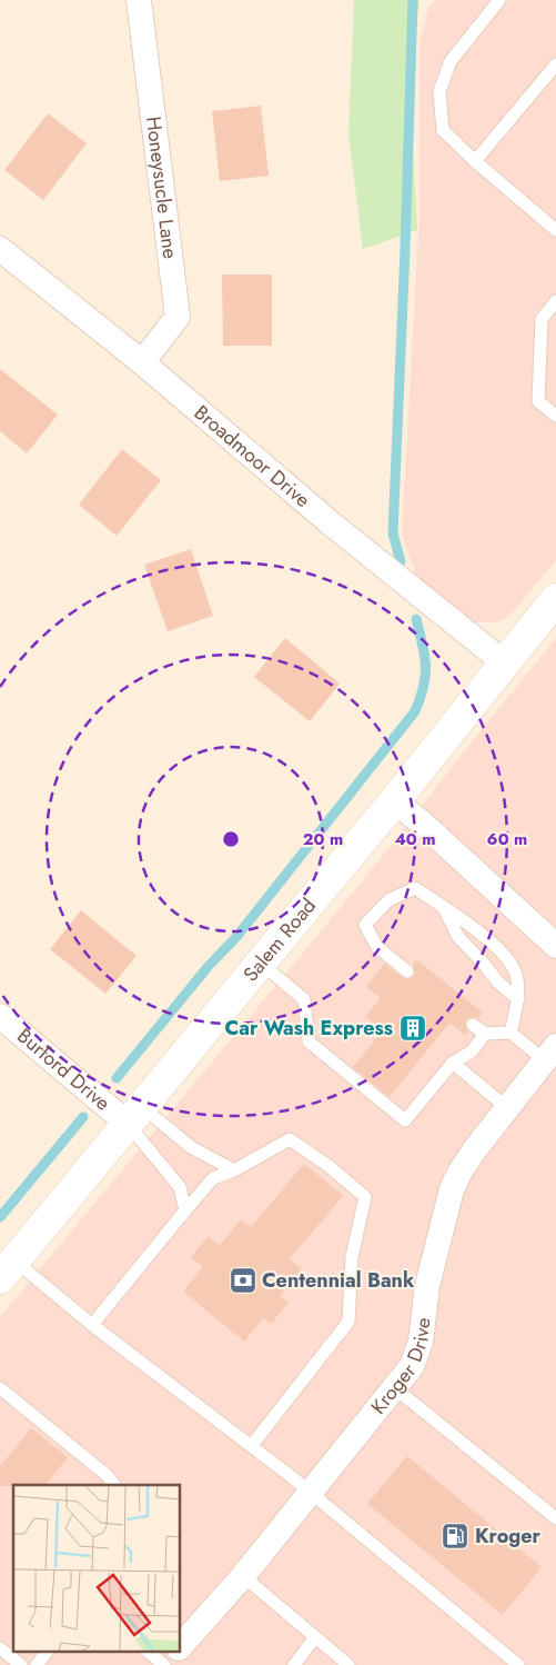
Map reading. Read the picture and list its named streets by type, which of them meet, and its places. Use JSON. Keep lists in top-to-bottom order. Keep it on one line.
{"streets":{"main road":["Salem Road"],"street":["Honeysucle Lane","Broadmoor Drive","Burford Drive","Kroger Drive"]},"crossings":[["Honeysucle Lane","Broadmoor Drive"],["Broadmoor Drive","Salem Road"],["Salem Road","Burford Drive"]],"places":{"building":["Car Wash Express"],"bank":["Centennial Bank"],"fuel station":["Kroger"]},"rings":["20 m","40 m","60 m"]}
